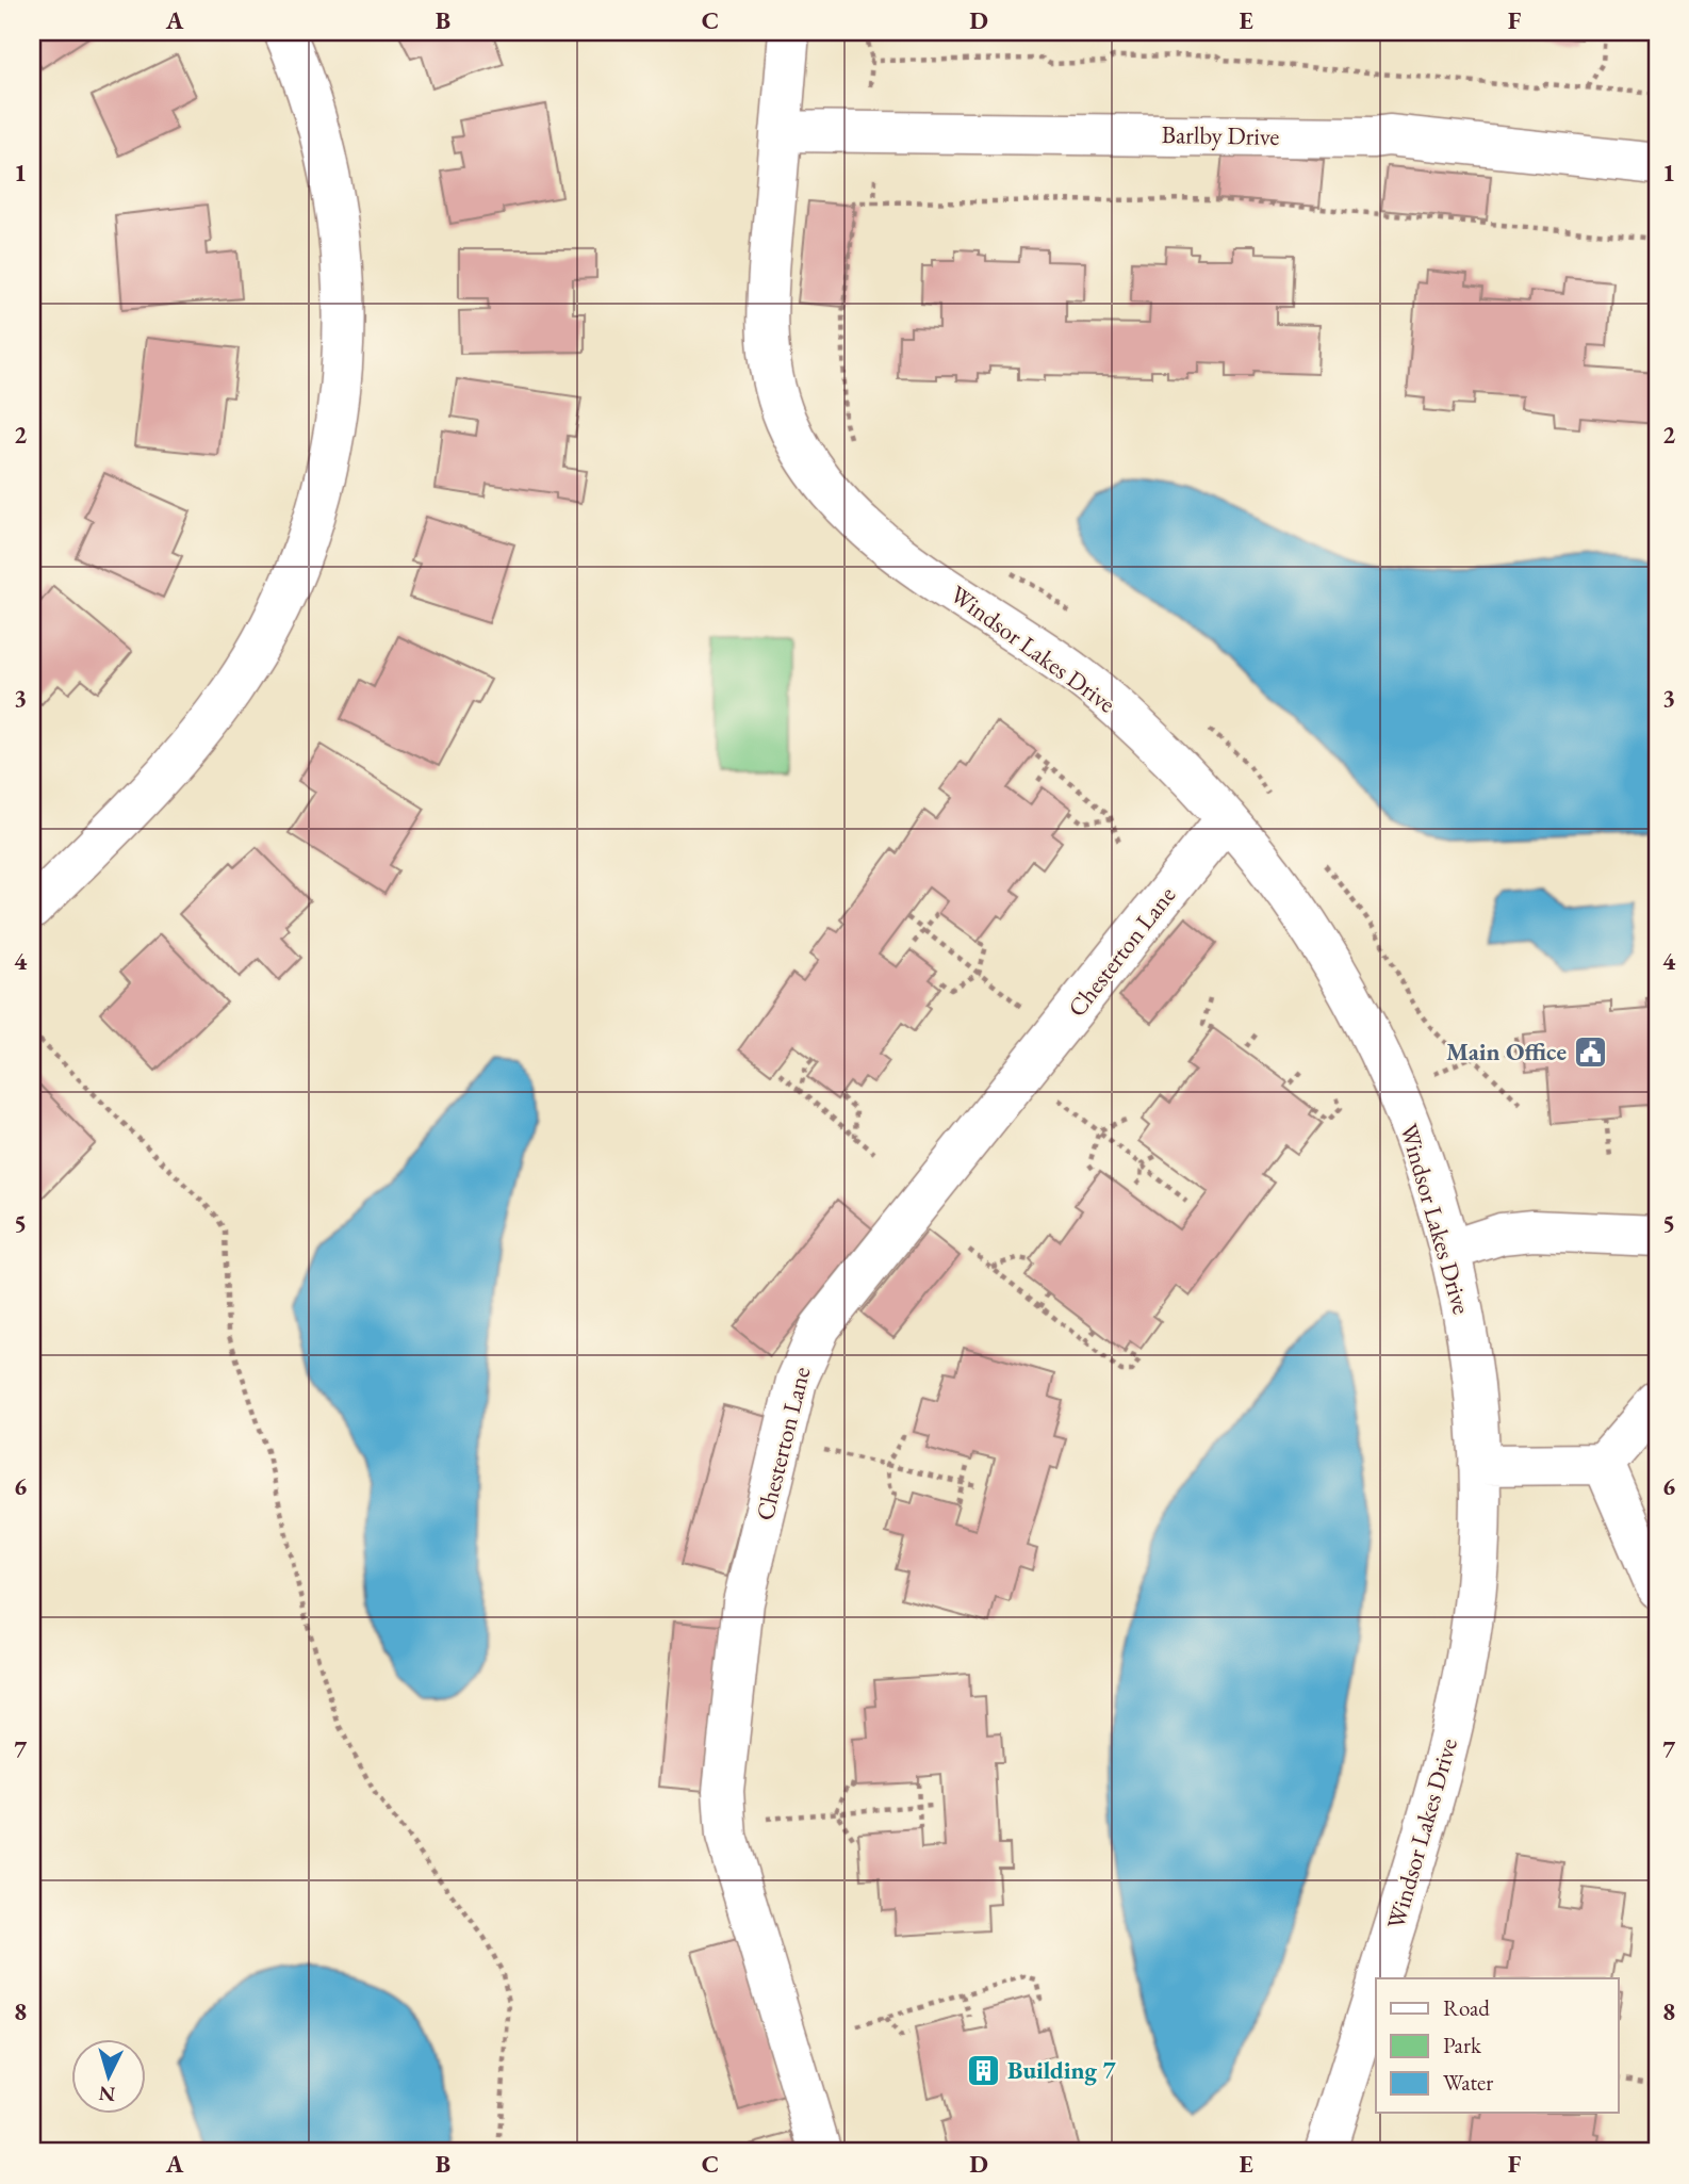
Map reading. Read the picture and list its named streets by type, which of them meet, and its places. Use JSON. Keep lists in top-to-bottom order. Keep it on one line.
{"streets":{"street":["Barlby Drive","Windsor Lakes Drive","Chesterton Lane"]},"crossings":[["Barlby Drive","Windsor Lakes Drive"],["Windsor Lakes Drive","Chesterton Lane"]],"places":{"public building":["Main Office"],"building":["Building 7"]},"legend":["Road","Park","Water"],"north":"bottom","grid":{"columns":["A","B","C","D","E","F"],"rows":["1","2","3","4","5","6","7","8"]}}
